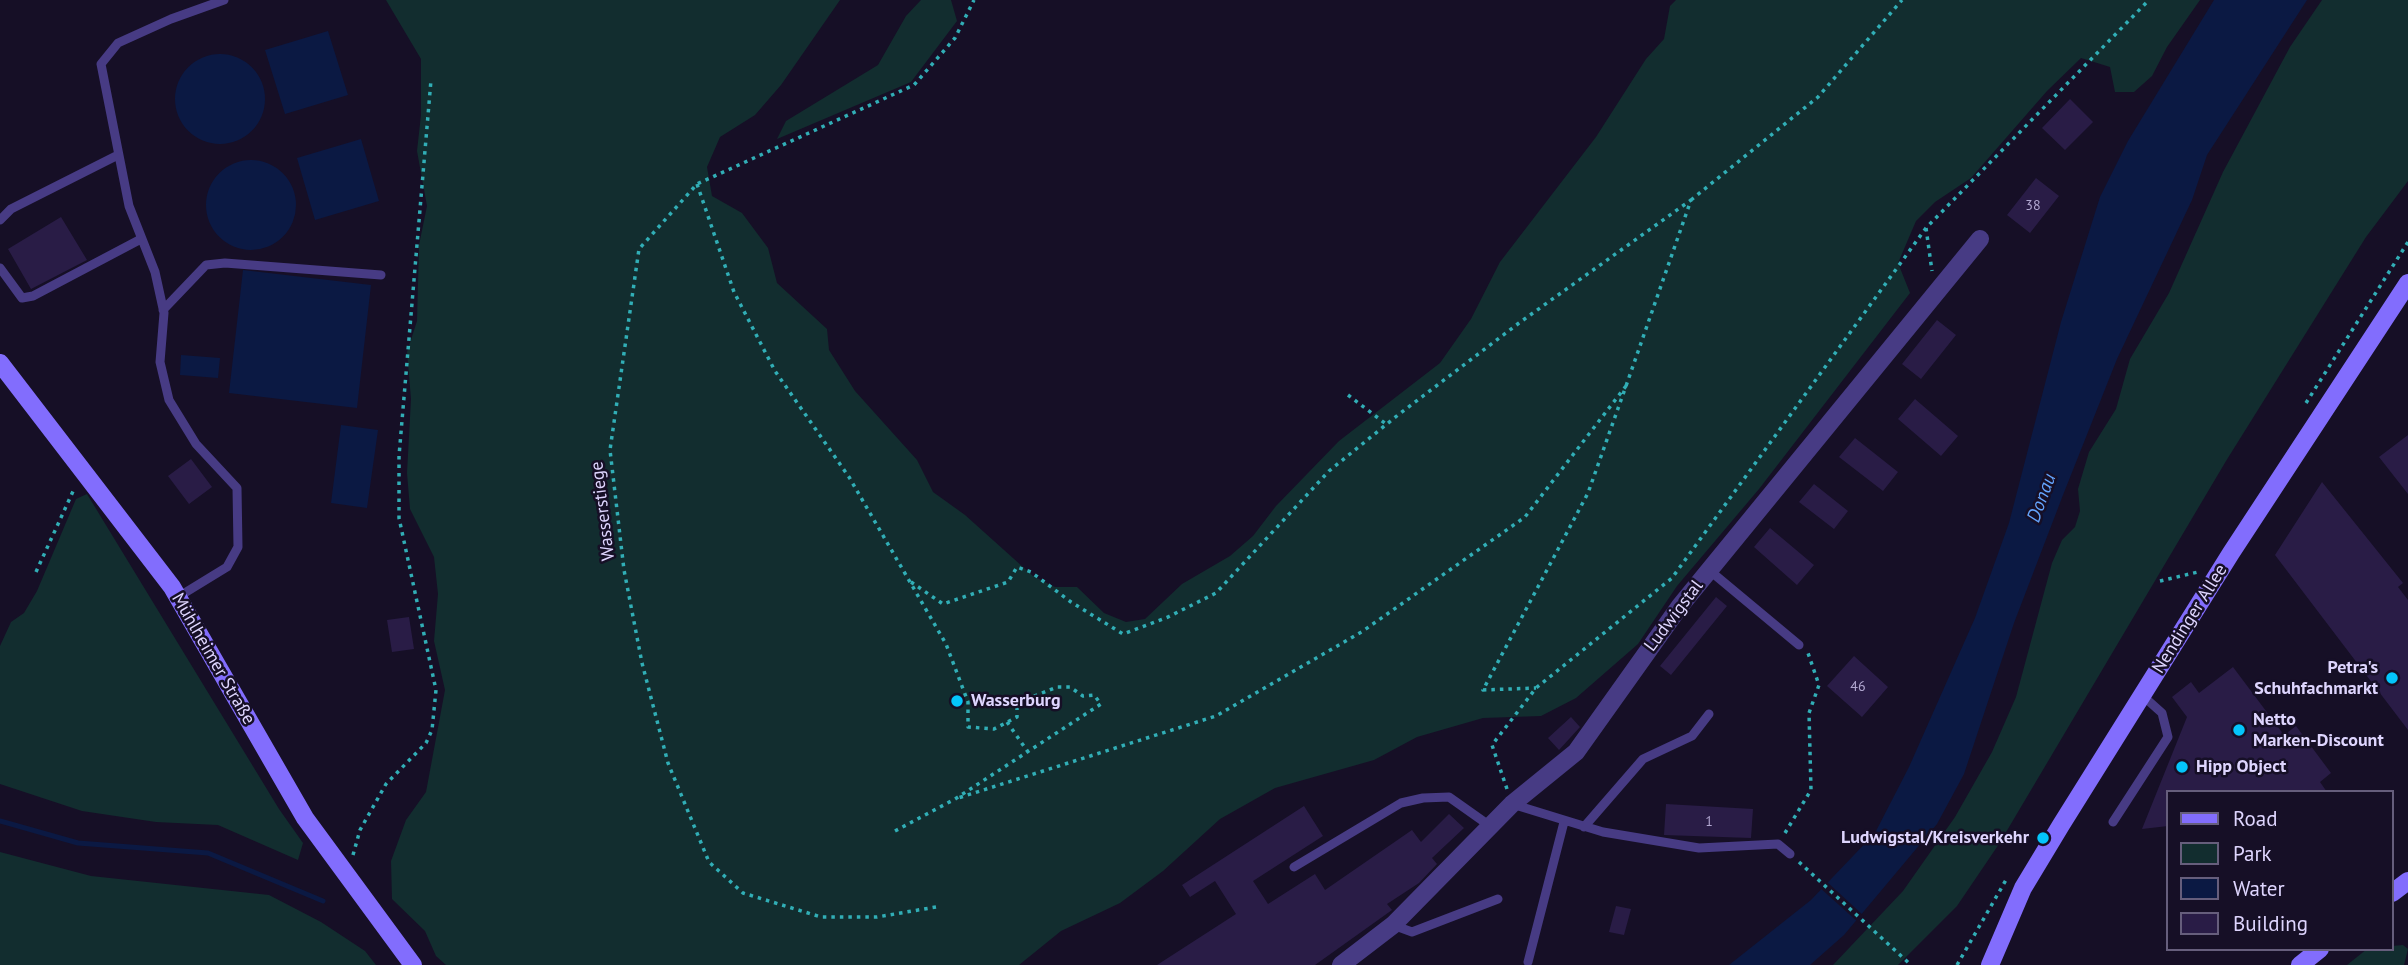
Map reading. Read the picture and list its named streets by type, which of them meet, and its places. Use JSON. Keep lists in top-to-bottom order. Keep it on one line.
{"streets":{"street":["Ludwigstal","Nendinger Allee","Mühlheimer Straße"],"path":["Wasserstiege"]},"water":["Donau"],"places":["Petra's Schuhfachmarkt","Wasserburg","Netto Marken-Discount","Hipp Object","Ludwigstal/Kreisverkehr"],"house_numbers":["38","46","1"],"legend":["Road","Park","Water","Building"]}
